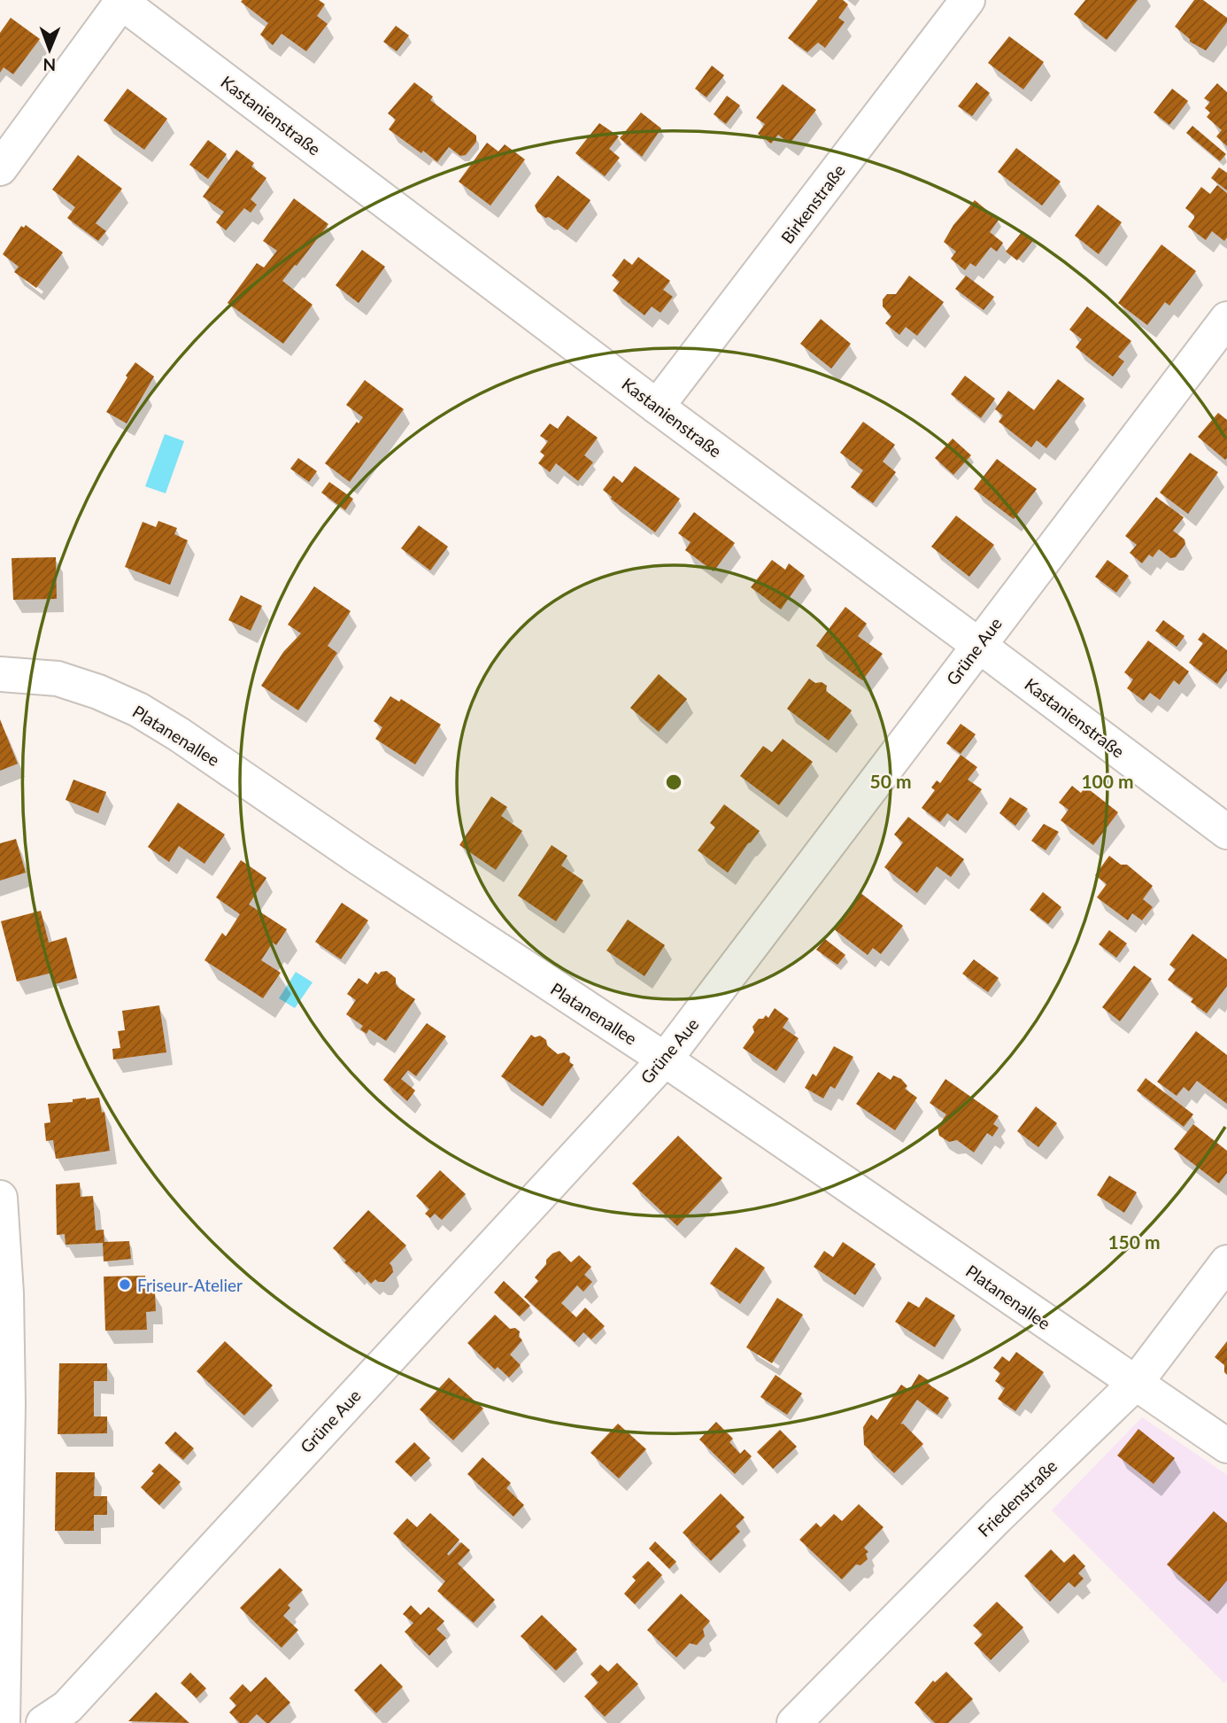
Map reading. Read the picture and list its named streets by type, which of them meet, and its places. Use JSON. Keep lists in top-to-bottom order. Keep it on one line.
{"streets":{"street":["Kastanienstraße","Birkenstraße","Grüne Aue","Platanenallee","Friedenstraße"]},"crossings":[["Kastanienstraße","Birkenstraße"],["Kastanienstraße","Grüne Aue"],["Grüne Aue","Platanenallee"],["Platanenallee","Friedenstraße"]],"places":["Friseur-Atelier"],"north":"bottom","rings":["50 m","100 m","150 m"]}
